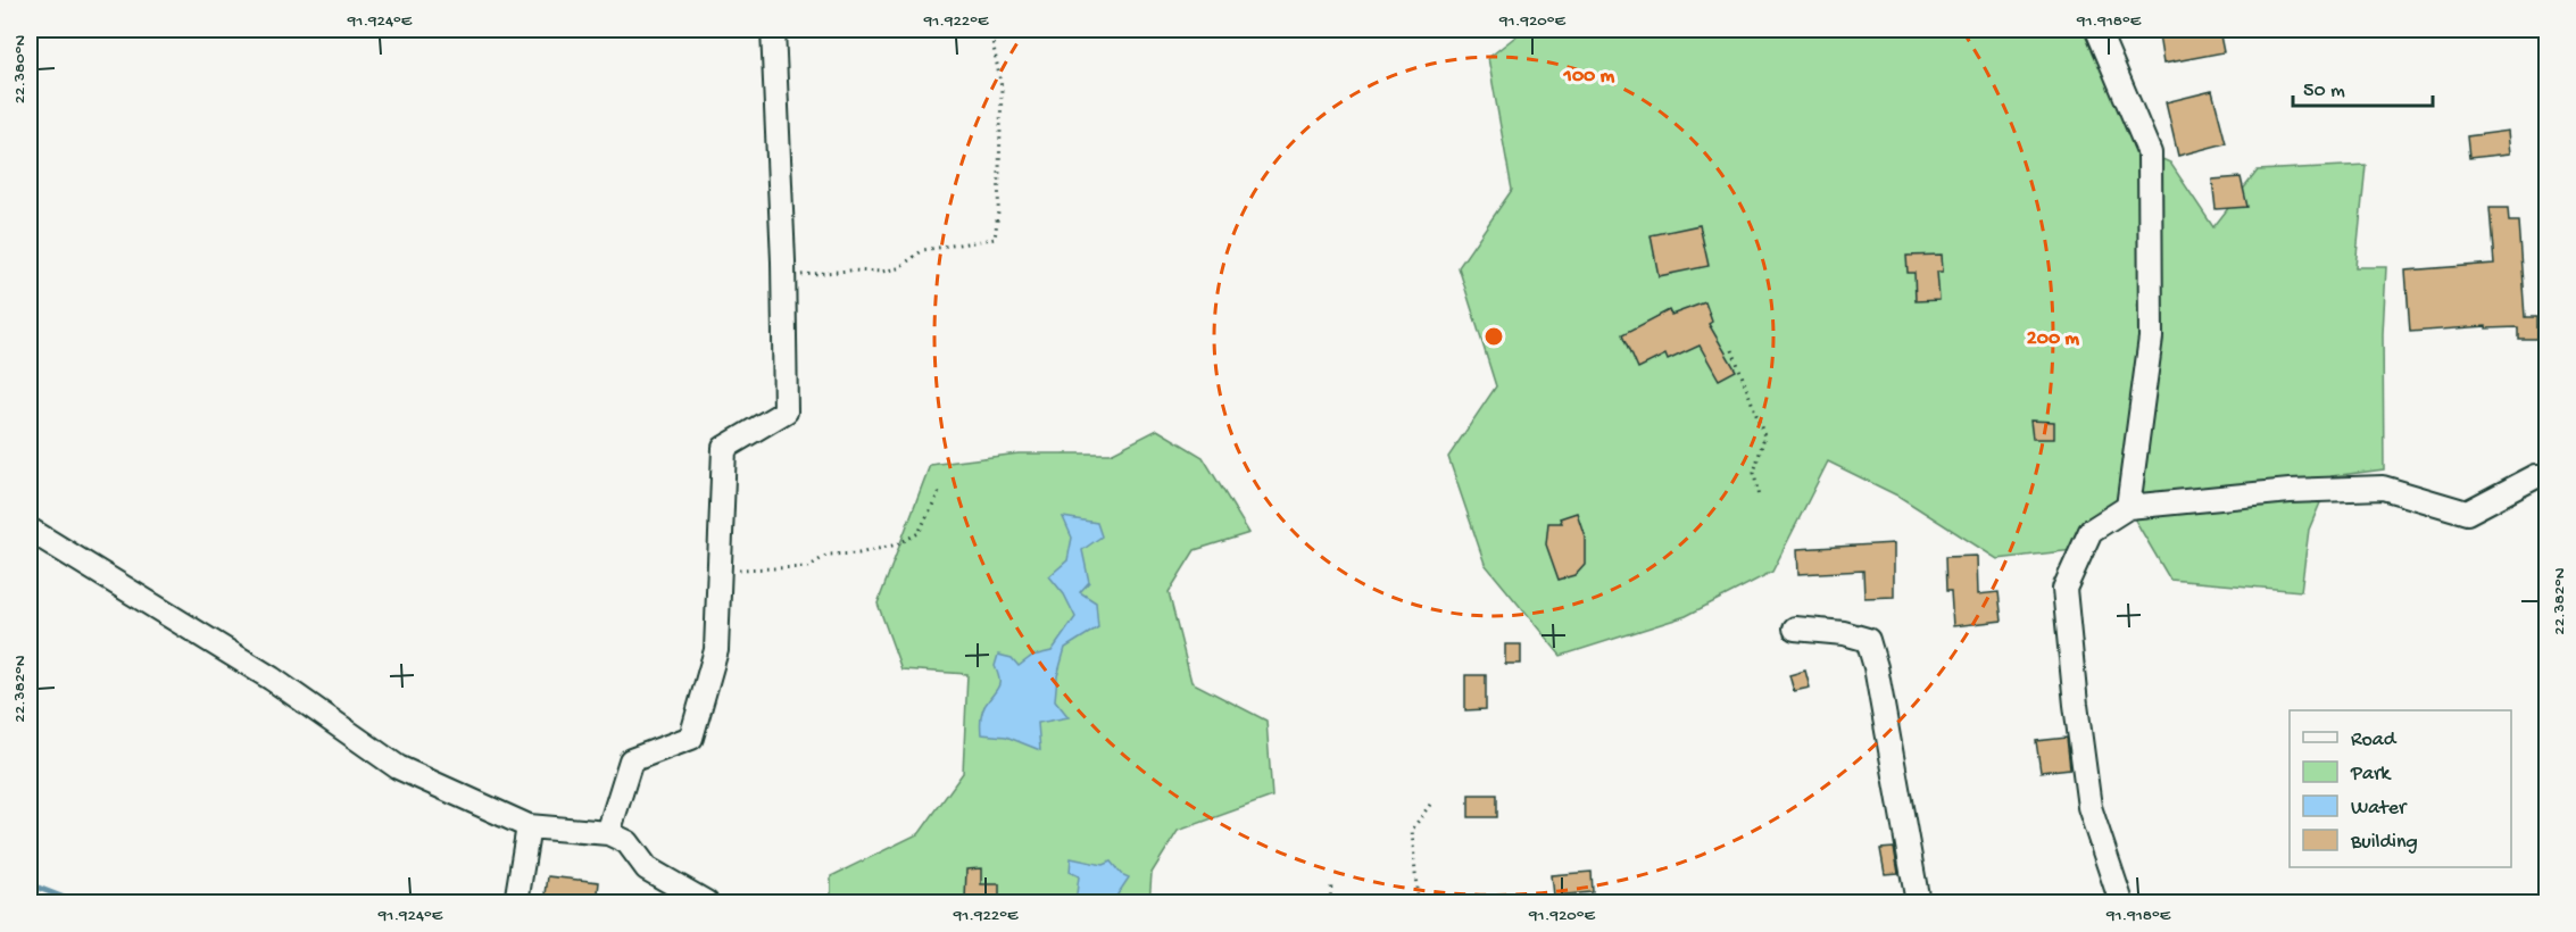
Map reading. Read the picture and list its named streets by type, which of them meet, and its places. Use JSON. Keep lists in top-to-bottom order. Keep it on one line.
{"legend":["Road","Park","Water","Building"],"scale_bar":"50 m","coordinates":["91.924°E","91.922°E","91.920°E","91.918°E","22.380°N","22.382°N"],"rings":["100 m","200 m"]}
